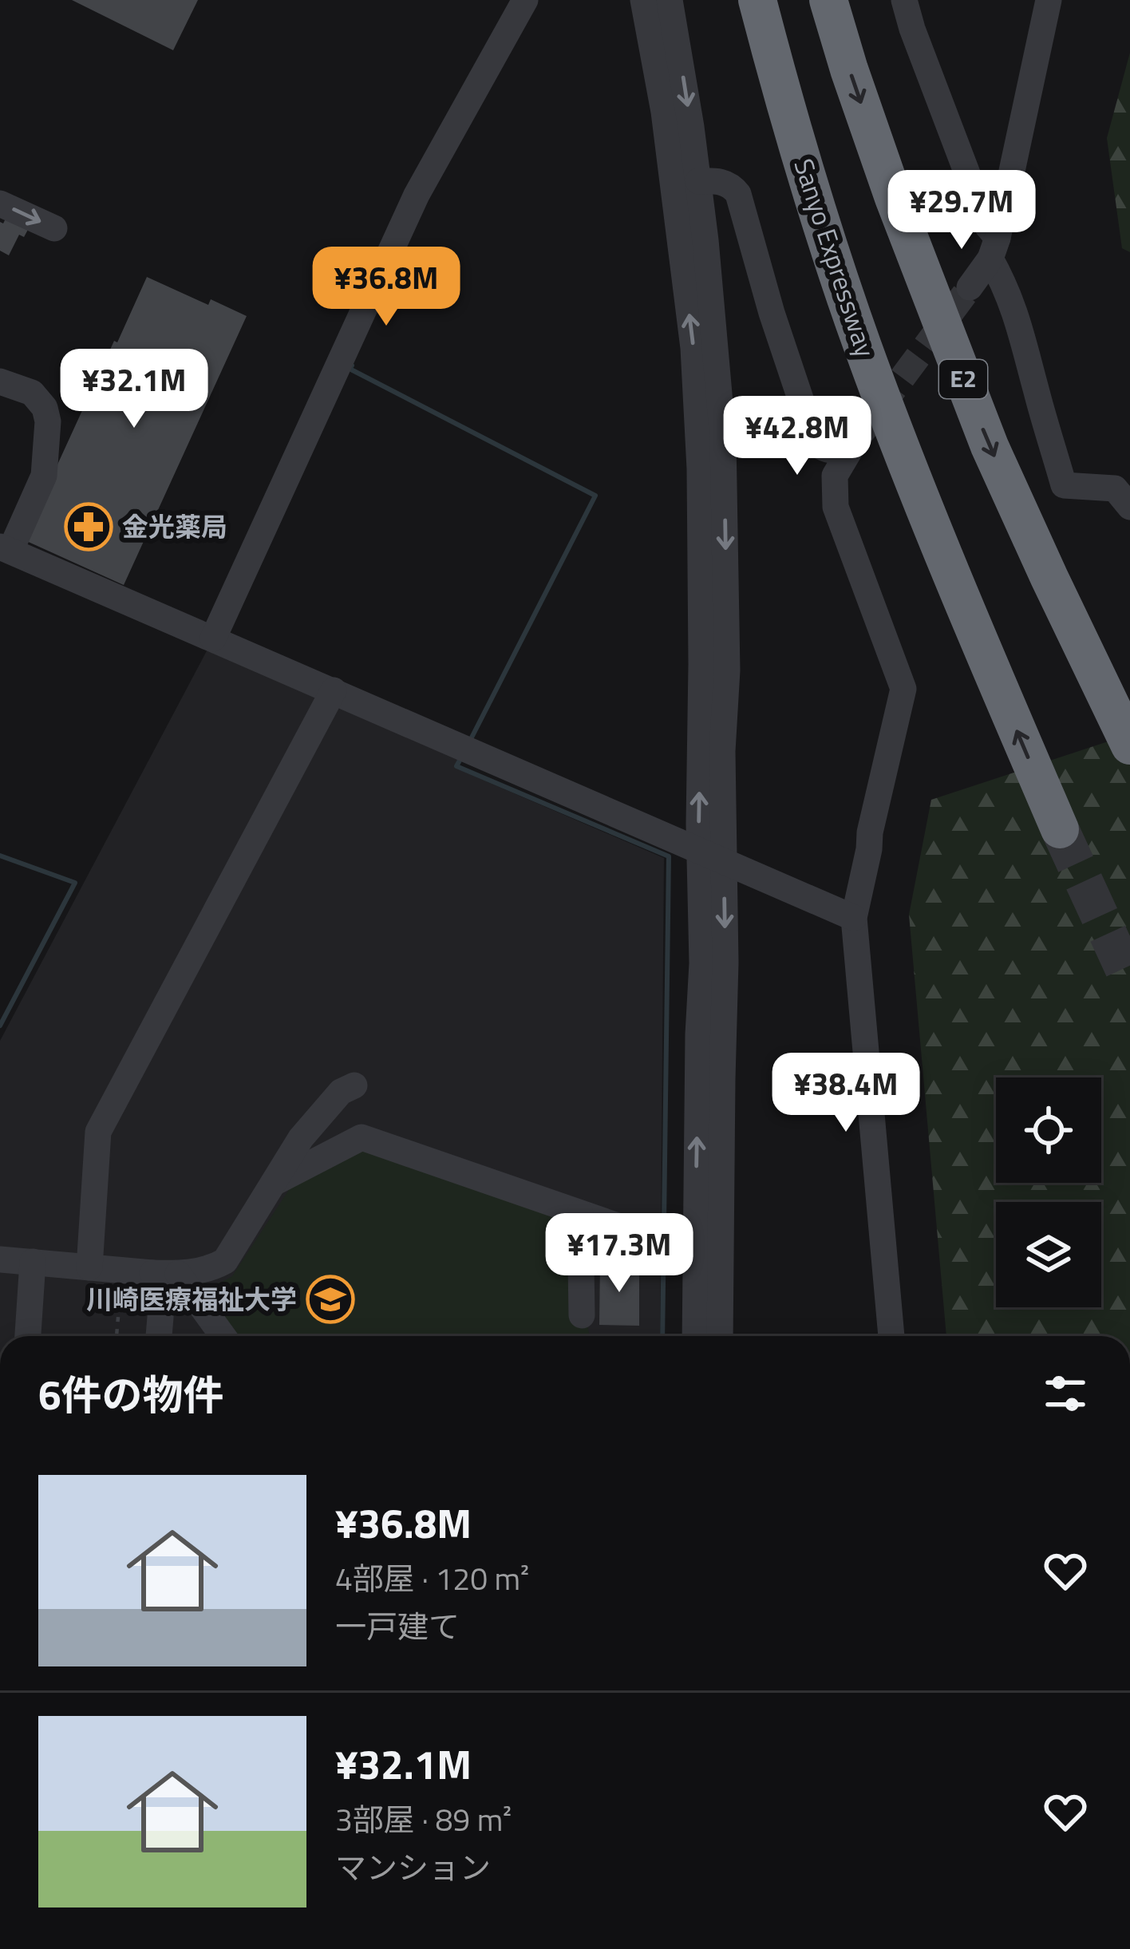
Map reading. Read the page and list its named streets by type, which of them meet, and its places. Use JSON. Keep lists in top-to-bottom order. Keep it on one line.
{"streets":{"highway":["Sanyo Expressway","E2"]},"places":{"pharmacy":["金光薬局"],"school or university":["川崎医療福祉大学"]},"page":{"price":["¥29.7M","¥36.8M","¥32.1M","¥42.8M","¥38.4M","¥17.3M"],"heading":"6件の物件","list":[{"name":"¥36.8M","note":"4部屋 · 120 m² · 一戸建て"},{"name":"¥32.1M","note":"3部屋 · 89 m² · マンション"}]}}
